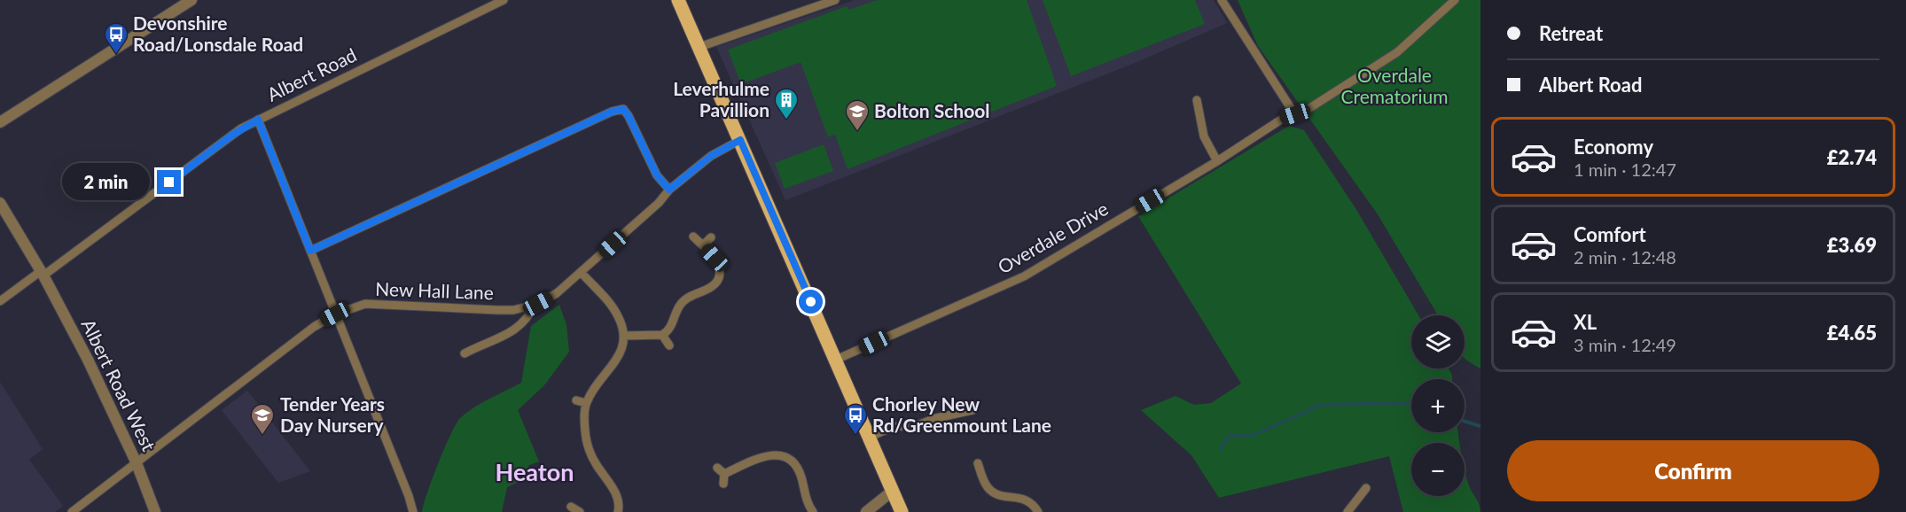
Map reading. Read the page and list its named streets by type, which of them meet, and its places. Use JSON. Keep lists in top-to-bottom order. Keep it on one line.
{"streets":{"street":["Albert Road","Overdale Drive","New Hall Lane","Albert Road West"]},"crossings":[["Albert Road","Albert Road West"],["New Hall Lane","Albert Road West"]],"districts":["Heaton"],"parks":["Overdale Crematorium"],"places":{"bus stop":["Devonshire Road/Lonsdale Road","Chorley New Rd/Greenmount Lane"],"building":["Leverhulme Pavillion"],"school or university":["Bolton School","Tender Years Day Nursery"]},"page":{"banner":["Retreat","Albert Road"],"list":[{"name":"Economy","note":"1 min · 12:47","value":"£2.74"},{"name":"Comfort","note":"2 min · 12:48","value":"£3.69"},{"name":"XL","note":"3 min · 12:49","value":"£4.65"}],"bubble":"2 min","map_buttons":["+","−"],"buttons":"Confirm"}}
